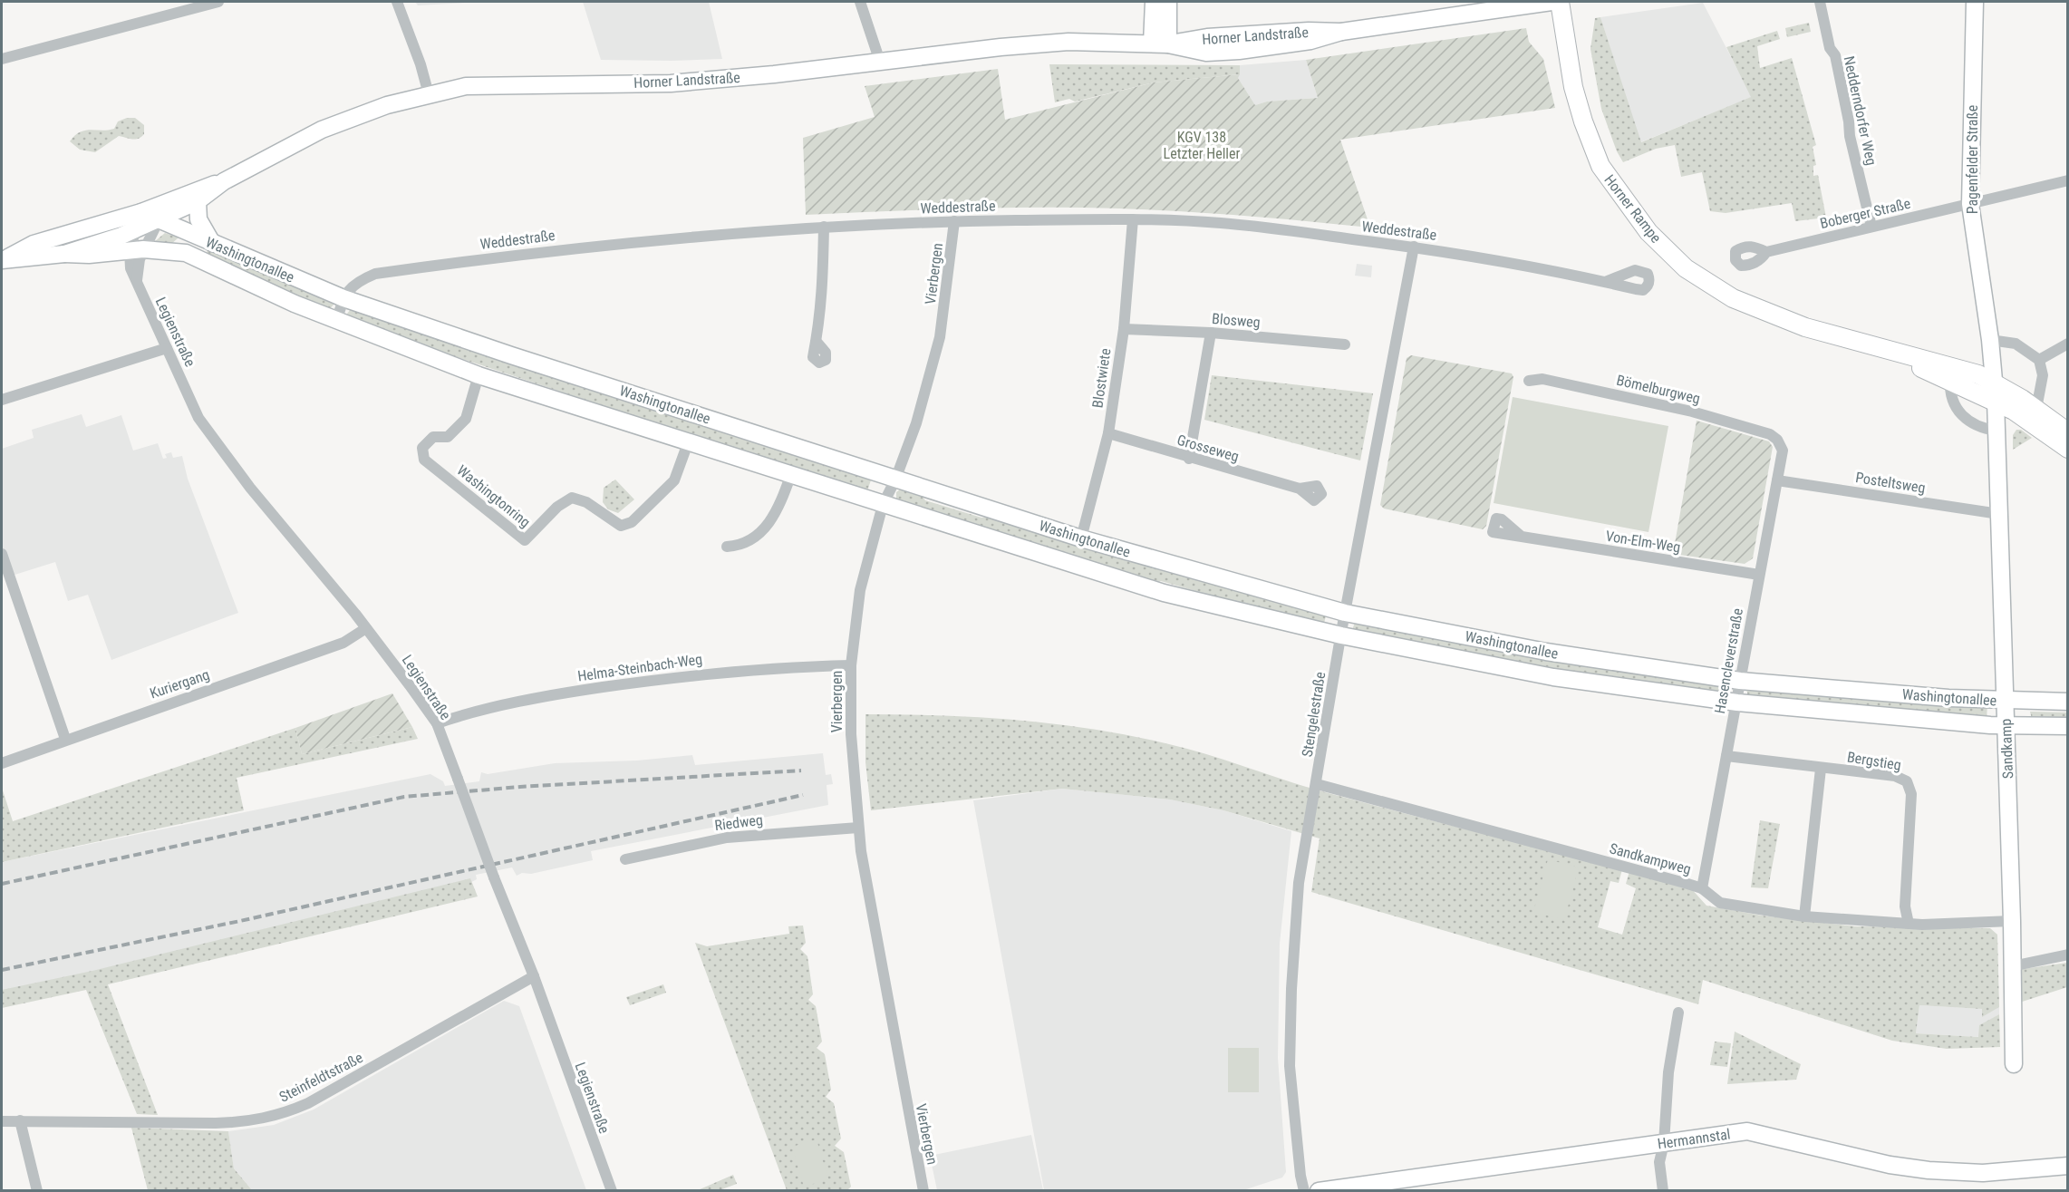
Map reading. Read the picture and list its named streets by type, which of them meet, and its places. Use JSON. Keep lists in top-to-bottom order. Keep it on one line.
{"streets":{"main road":["Horner Rampe"],"street":["Horner Landstraße","Nedderndorfer Weg","Pagenfelder Straße","Weddestraße","Boberger Straße","Washingtonallee","Vierbergen","Blosweg","Legienstraße","Blostwiete","Bömelburgweg","Grosseweg","Posteltsweg","Washingtonring","Von-Elm-Weg","Hasencleverstraße","Helma-Steinbach-Weg","Kuriergang","Stengelestraße","Sandkamp","Bergstieg","Riedweg","Sandkampweg","Steinfeldtstraße","Hermannstal"]},"crossings":[["Horner Landstraße","Washingtonallee"],["Horner Landstraße","Legienstraße"],["Nedderndorfer Weg","Boberger Straße"],["Pagenfelder Straße","Horner Rampe"],["Pagenfelder Straße","Boberger Straße"],["Weddestraße","Washingtonallee"],["Weddestraße","Vierbergen"],["Weddestraße","Blostwiete"],["Weddestraße","Stengelestraße"],["Horner Rampe","Sandkamp"],["Washingtonallee","Vierbergen"],["Washingtonallee","Legienstraße"],["Washingtonallee","Blostwiete"],["Washingtonallee","Washingtonring"],["Washingtonallee","Hasencleverstraße"],["Washingtonallee","Stengelestraße"],["Washingtonallee","Sandkamp"],["Vierbergen","Helma-Steinbach-Weg"],["Vierbergen","Riedweg"],["Blosweg","Blostwiete"],["Legienstraße","Helma-Steinbach-Weg"],["Legienstraße","Kuriergang"],["Legienstraße","Steinfeldtstraße"],["Blostwiete","Grosseweg"],["Bömelburgweg","Hasencleverstraße"],["Posteltsweg","Hasencleverstraße"],["Posteltsweg","Sandkamp"],["Von-Elm-Weg","Hasencleverstraße"],["Hasencleverstraße","Bergstieg"],["Hasencleverstraße","Sandkampweg"],["Stengelestraße","Sandkampweg"],["Sandkamp","Sandkampweg"],["Bergstieg","Sandkampweg"]],"parks":["KGV 138 Letzter Heller"]}
